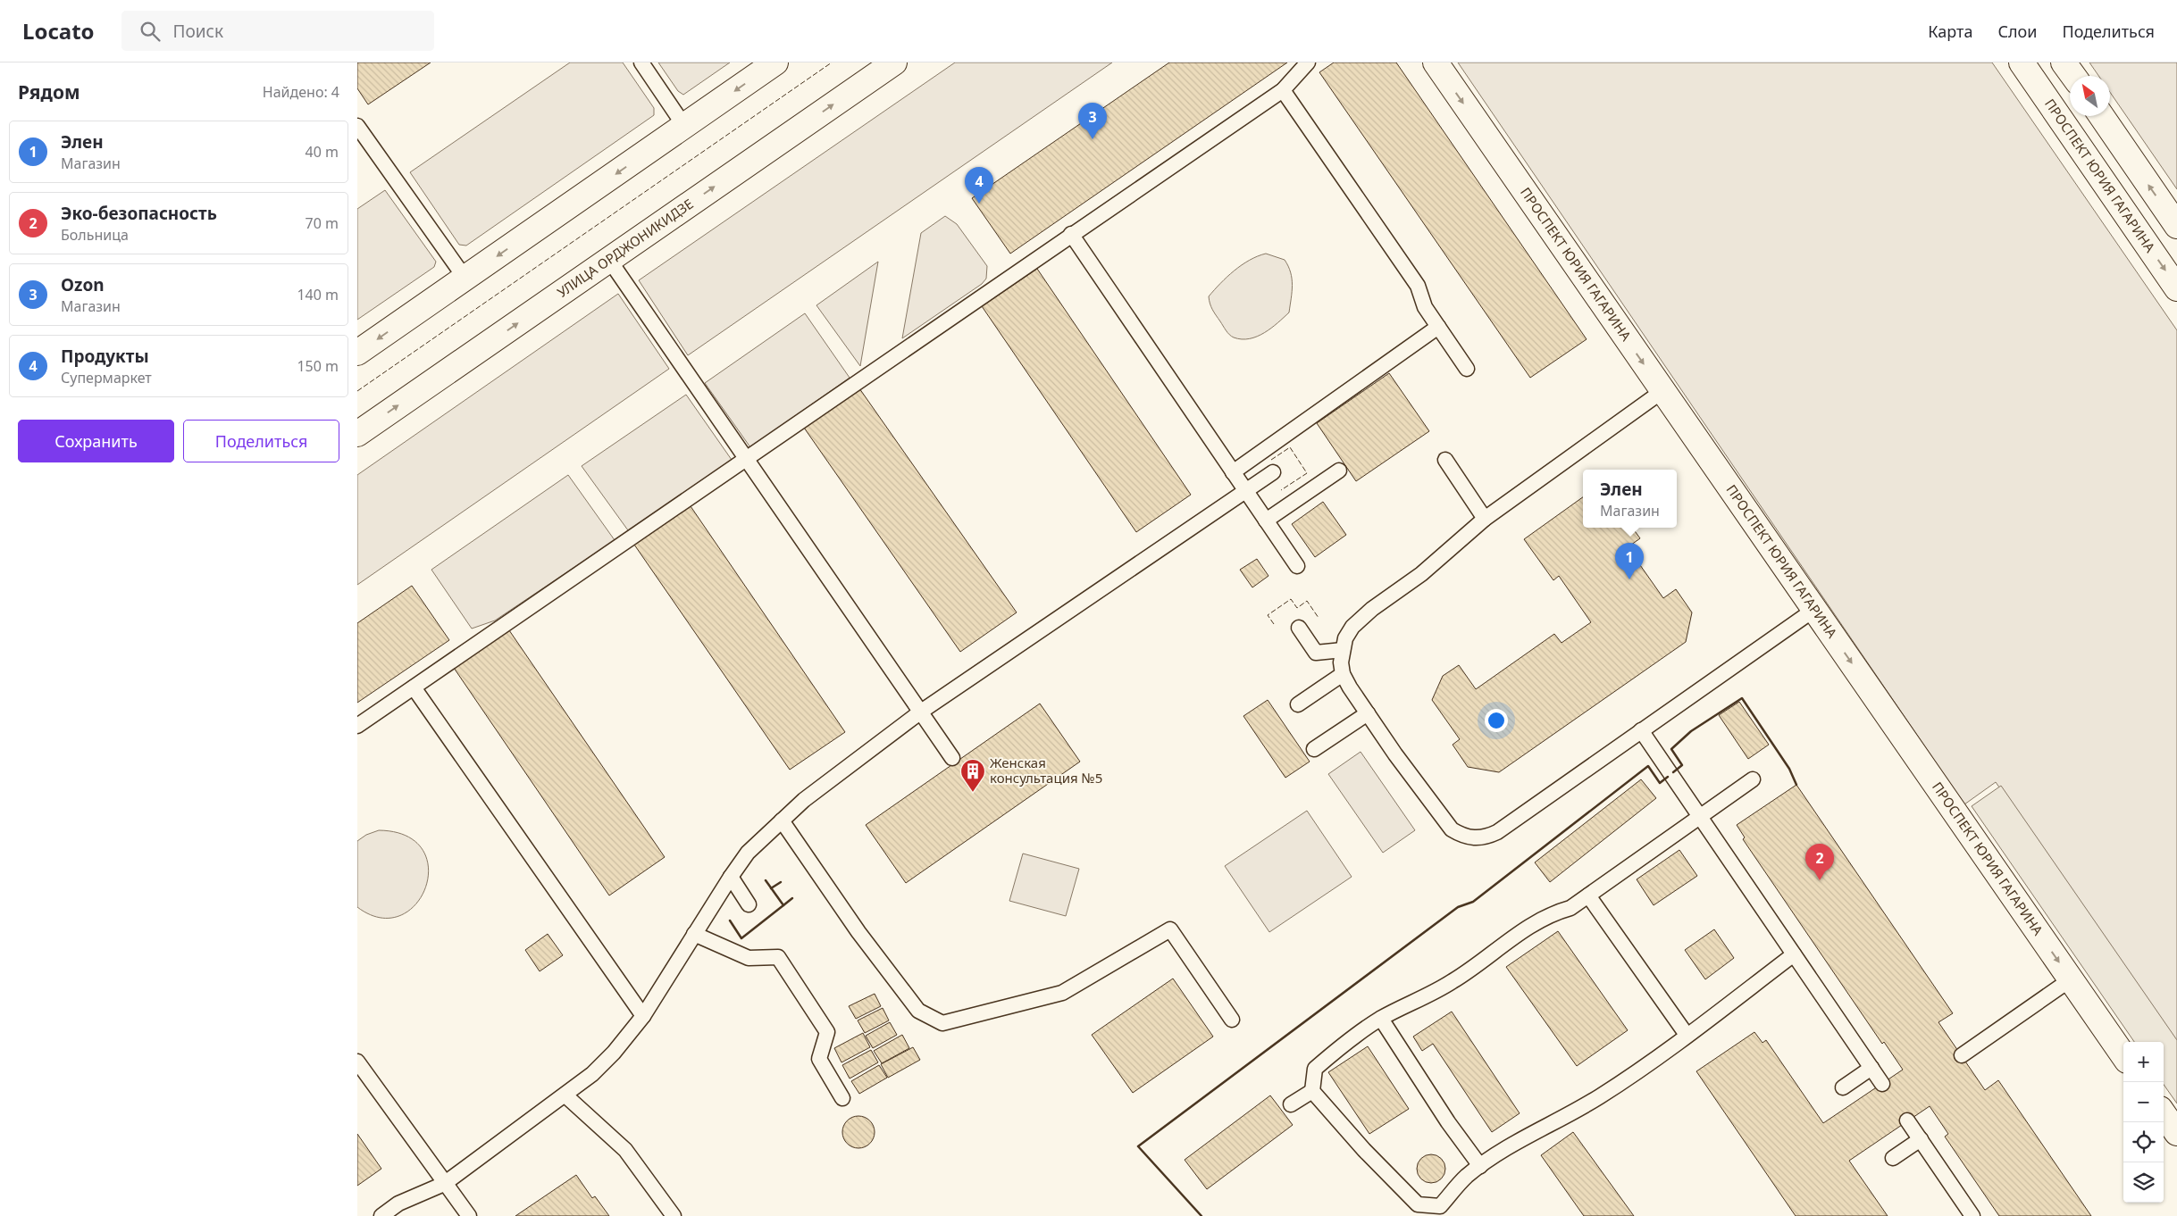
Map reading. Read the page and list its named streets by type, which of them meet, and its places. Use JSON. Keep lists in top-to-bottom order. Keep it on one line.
{"streets":{"main road":["ПРОСПЕКТ ЮРИЯ ГАГАРИНА","УЛИЦА ОРДЖОНИКИДЗЕ"]},"one_way":["ПРОСПЕКТ ЮРИЯ ГАГАРИНА"],"places":{"building":["Женская консультация №5"]},"north":"top left","page":{"header":"Locato","search":"Поиск","nav":["Карта","Слои","Поделиться"],"heading":["Рядом","Найдено: 4"],"pins":["3","4","1","2"],"list":[{"mark":"1","name":"Элен","note":"Магазин","value":"40 m"},{"mark":"2","name":"Эко-безопасность","note":"Больница","value":"70 m"},{"mark":"3","name":"Ozon","note":"Магазин","value":"140 m"},{"mark":"4","name":"Продукты","note":"Супермаркет","value":"150 m"}],"buttons":["Сохранить","Поделиться"],"popup":["Элен","Магазин"],"map_buttons":["+","−"]}}
